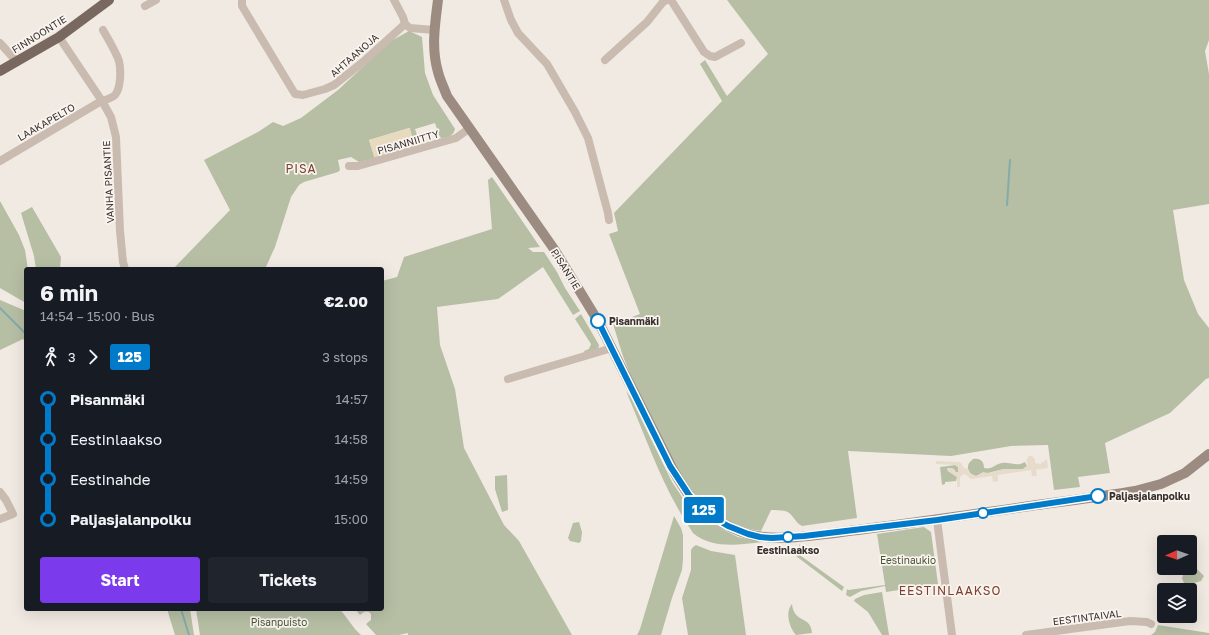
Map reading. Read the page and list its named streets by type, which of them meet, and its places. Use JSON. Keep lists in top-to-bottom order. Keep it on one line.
{"streets":{"main road":["FINNOONTIE"],"street":["AHTAANOJA","LAAKAPELTO","PISANNIITTY","VANHA PISANTIE","PISANTIE","EESTINTAIVAL"]},"crossings":[["FINNOONTIE","VANHA PISANTIE"],["LAAKAPELTO","VANHA PISANTIE"],["PISANNIITTY","PISANTIE"]],"districts":["PISA","EESTINLAAKSO"],"parks":["Eestinaukio","Pisanpuisto"],"places":["Pisanmäki","Paljasjalanpolku","Eestinlaakso"],"lines":["bus line 125"],"north":"left","page":{"on_map":"125","heading":["6 min","14:54 – 15:00 · Bus","€2.00"],"legs":["3","125","3 stops"],"list":[{"name":"Pisanmäki","value":"14:57"},{"name":"Eestinlaakso","value":"14:58"},{"name":"Eestinahde","value":"14:59"},{"name":"Paljasjalanpolku","value":"15:00"}],"buttons":["Start","Tickets"]}}
